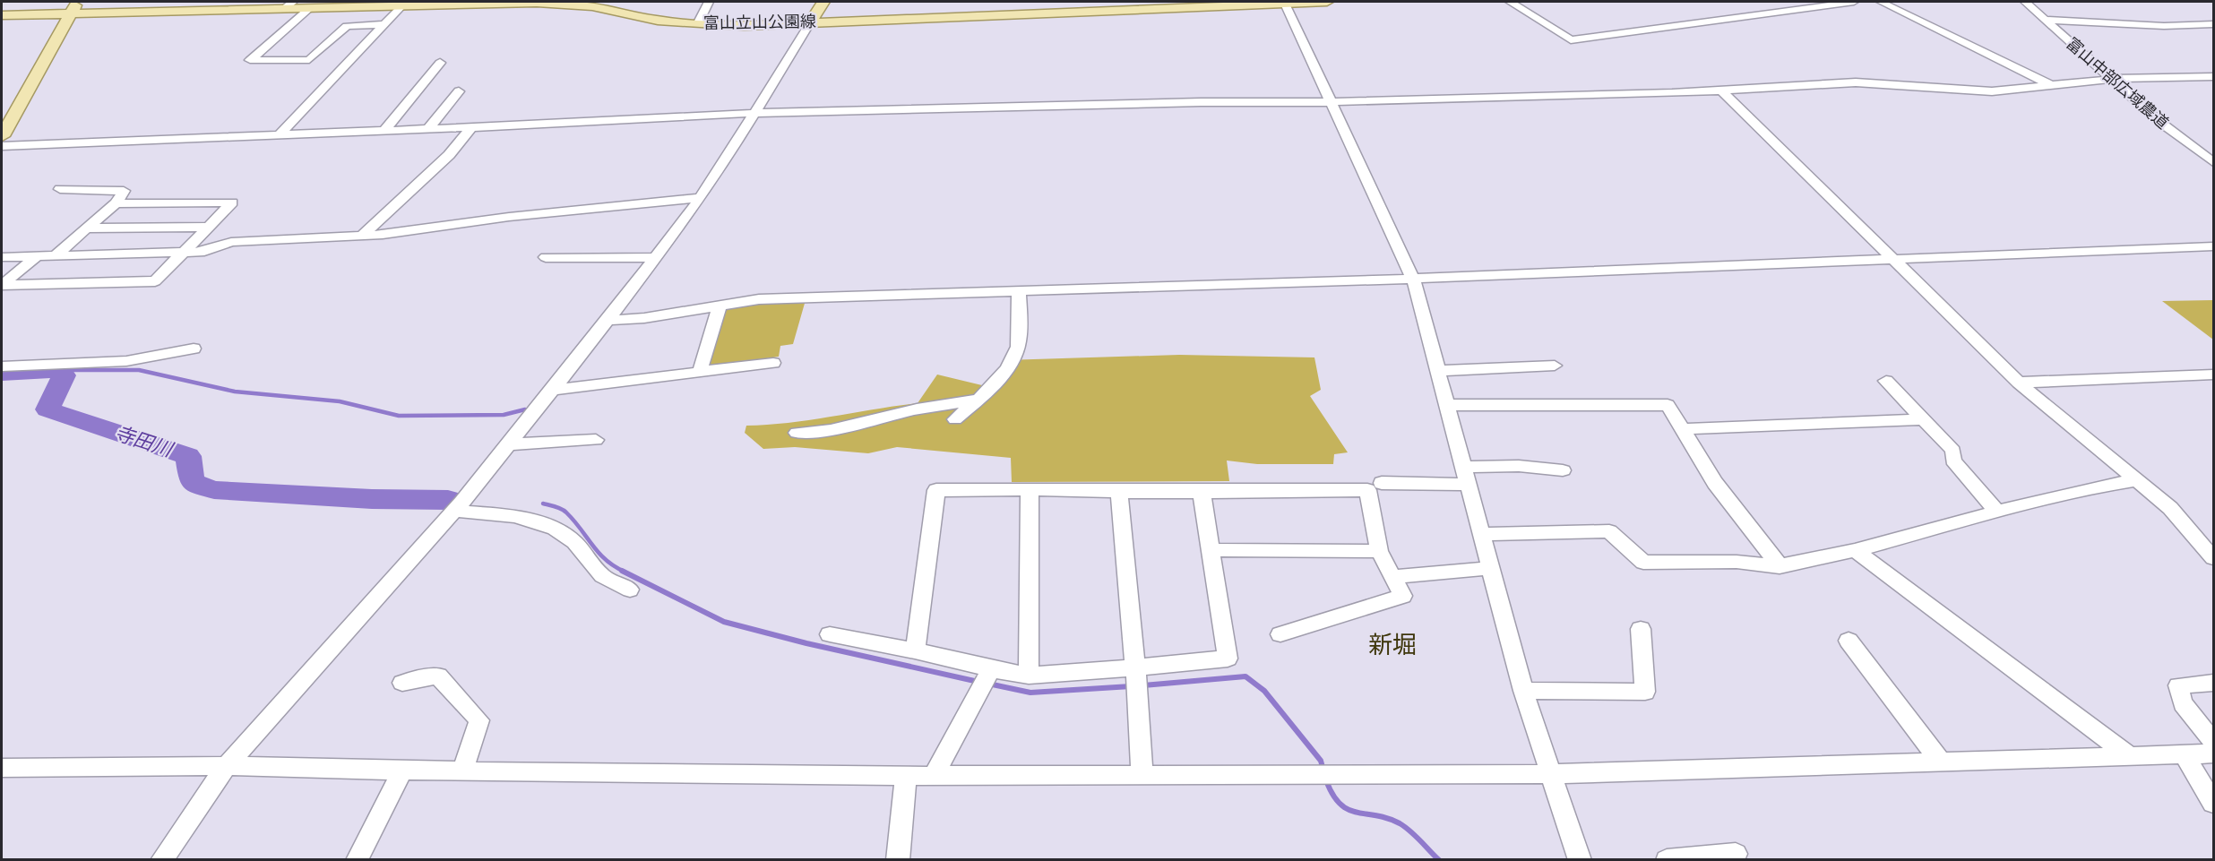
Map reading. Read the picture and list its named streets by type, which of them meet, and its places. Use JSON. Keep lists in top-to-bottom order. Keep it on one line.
{"streets":{"main road":["富山立山公園線"],"street":["富山中部広域農道"]},"districts":["新堀"],"water":["寺田川"]}
